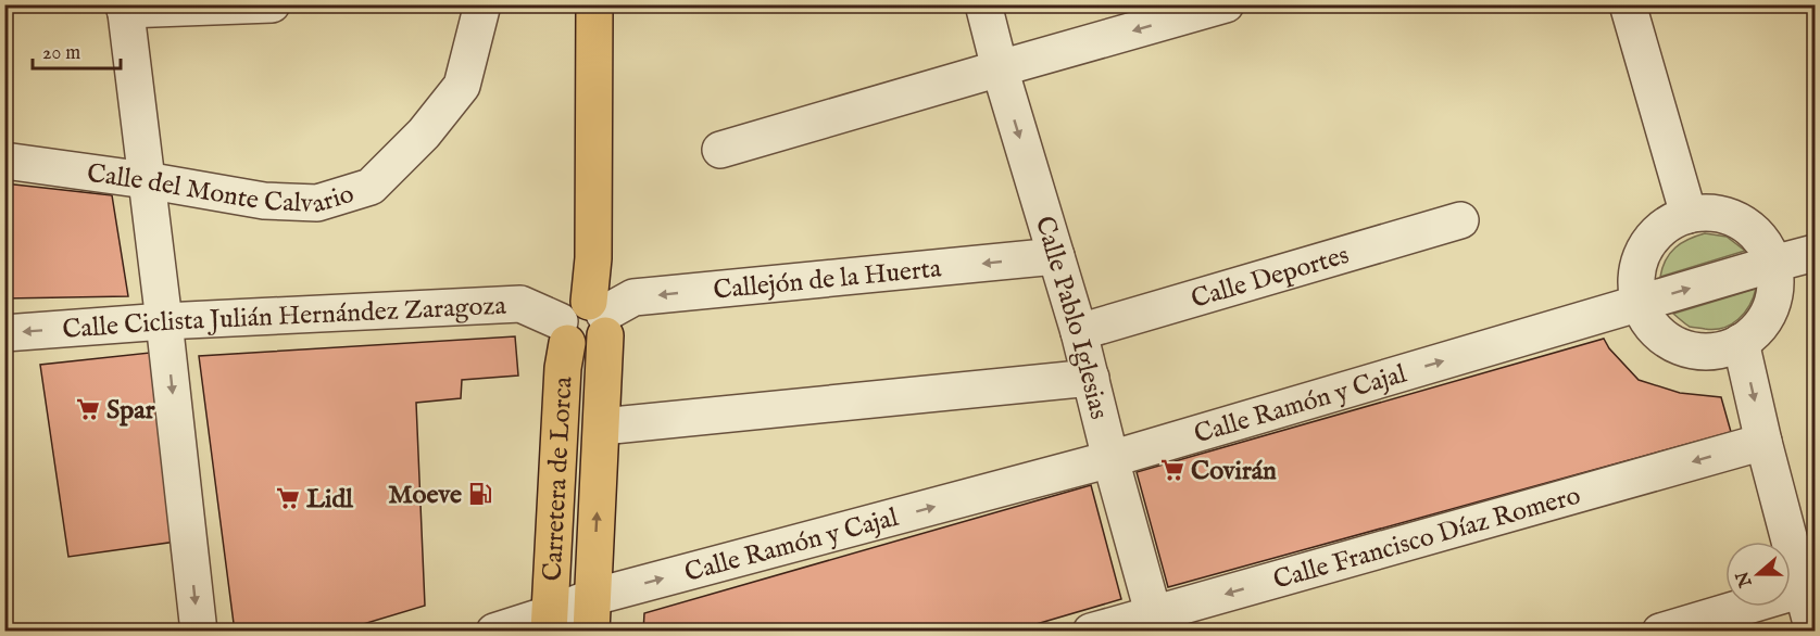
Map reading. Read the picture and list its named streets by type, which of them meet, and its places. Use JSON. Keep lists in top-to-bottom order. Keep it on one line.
{"streets":{"main road":["Carretera de Lorca"],"street":["Calle del Monte Calvario","Calle Deportes","Callejón de la Huerta","Calle Ciclista Julián Hernández Zaragoza","Calle Pablo Iglesias","Calle Ramón y Cajal","Calle Francisco Díaz Romero"]},"crossings":[["Calle Deportes","Calle Pablo Iglesias"],["Callejón de la Huerta","Calle Pablo Iglesias"],["Callejón de la Huerta","Carretera de Lorca"],["Calle Ciclista Julián Hernández Zaragoza","Carretera de Lorca"],["Calle Pablo Iglesias","Calle Ramón y Cajal"],["Calle Pablo Iglesias","Calle Francisco Díaz Romero"],["Calle Ramón y Cajal","Carretera de Lorca"]],"one_way":["Calle Francisco Díaz Romero"],"places":{"supermarket":["Spar","Covirán","Lidl"],"fuel station":["Moeve"]},"scale_bar":"20 m","north":"left"}
